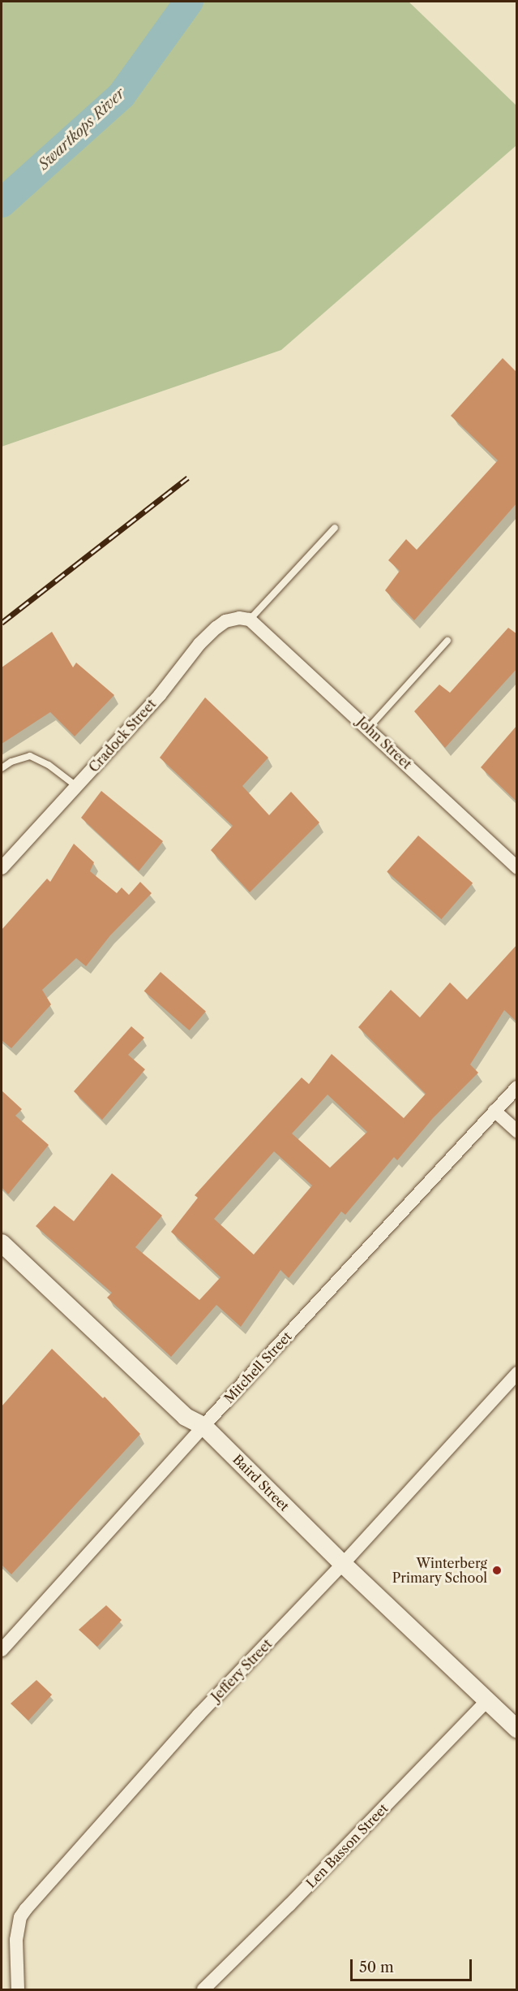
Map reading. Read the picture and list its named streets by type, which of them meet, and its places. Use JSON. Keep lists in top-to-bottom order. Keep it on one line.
{"streets":{"street":["Cradock Street","John Street","Mitchell Street","Baird Street","Jeffery Street","Len Basson Street"]},"crossings":[["Cradock Street","John Street"],["Mitchell Street","Baird Street"],["Baird Street","Jeffery Street"],["Baird Street","Len Basson Street"]],"water":["Swartkops River"],"places":["Winterberg Primary School"],"scale_bar":"50 m"}
